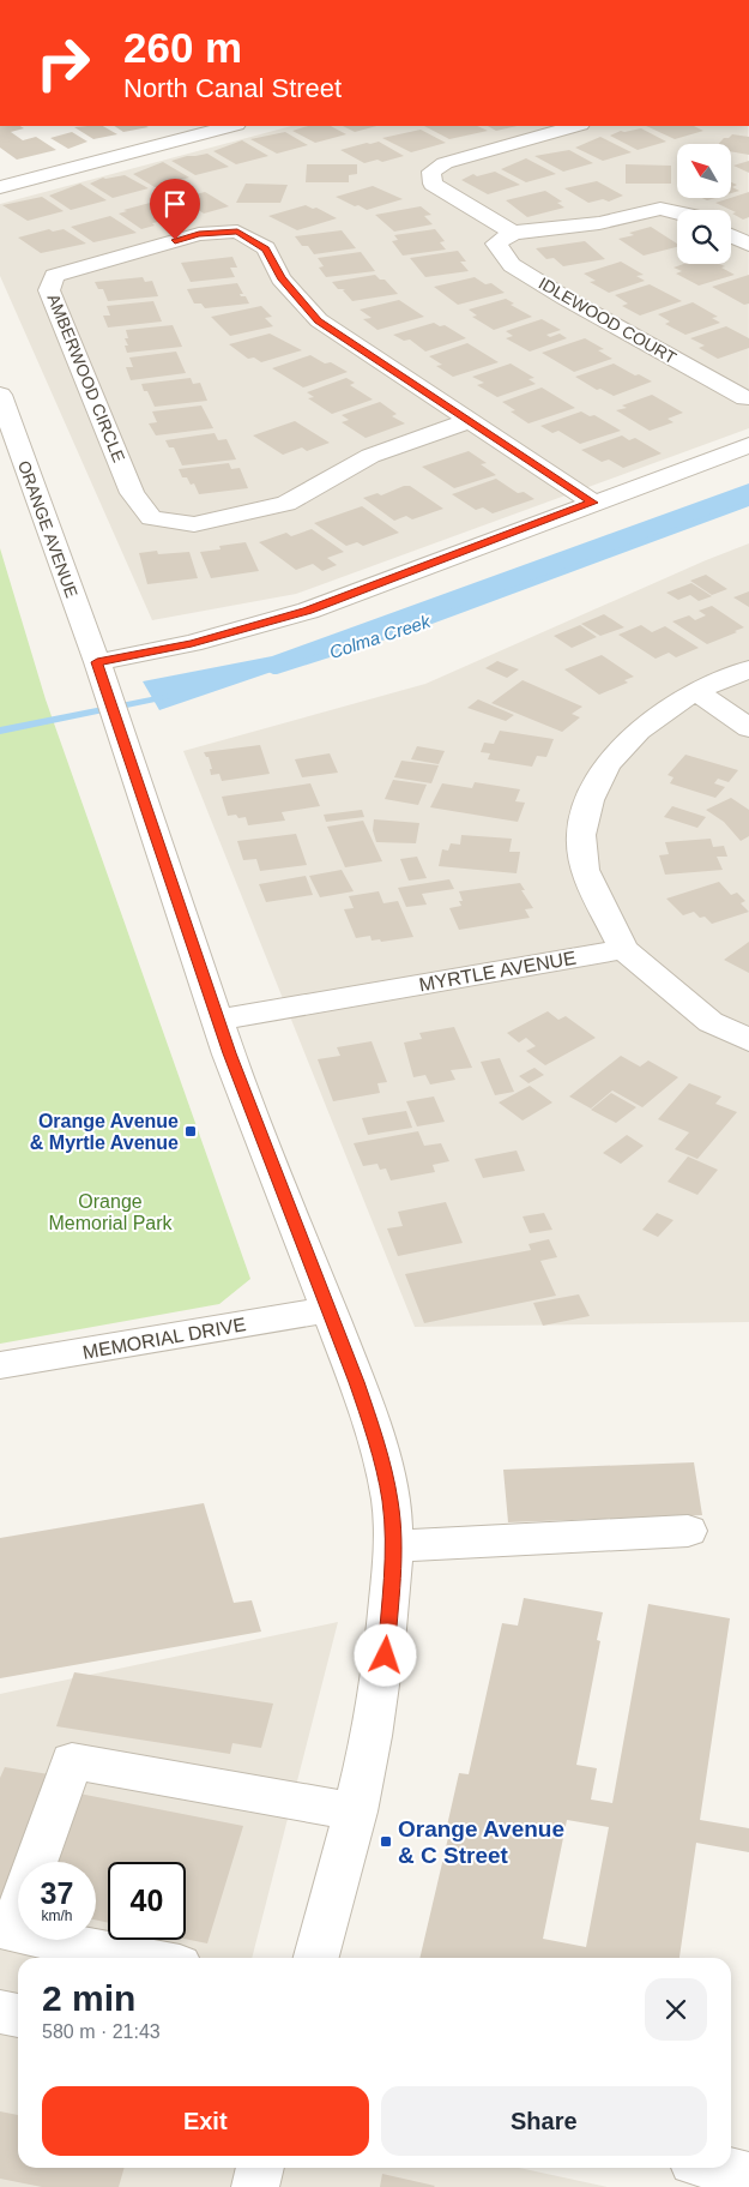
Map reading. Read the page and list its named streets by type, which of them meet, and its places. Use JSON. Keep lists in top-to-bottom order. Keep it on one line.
{"streets":{"street":["IDLEWOOD COURT","AMBERWOOD CIRCLE","ORANGE AVENUE","MYRTLE AVENUE","MEMORIAL DRIVE"]},"crossings":[["ORANGE AVENUE","MYRTLE AVENUE"],["ORANGE AVENUE","MEMORIAL DRIVE"]],"water":["Colma Creek"],"parks":["Orange Memorial Park"],"places":{"transit":["Orange Avenue & Myrtle Avenue","Orange Avenue & C Street"]},"north":"top left","page":{"turn":["260 m","North Canal Street"],"speed":"37 km/h","limit":"40","heading":["2 min","580 m · 21:43"],"buttons":["Exit","Share"]}}
